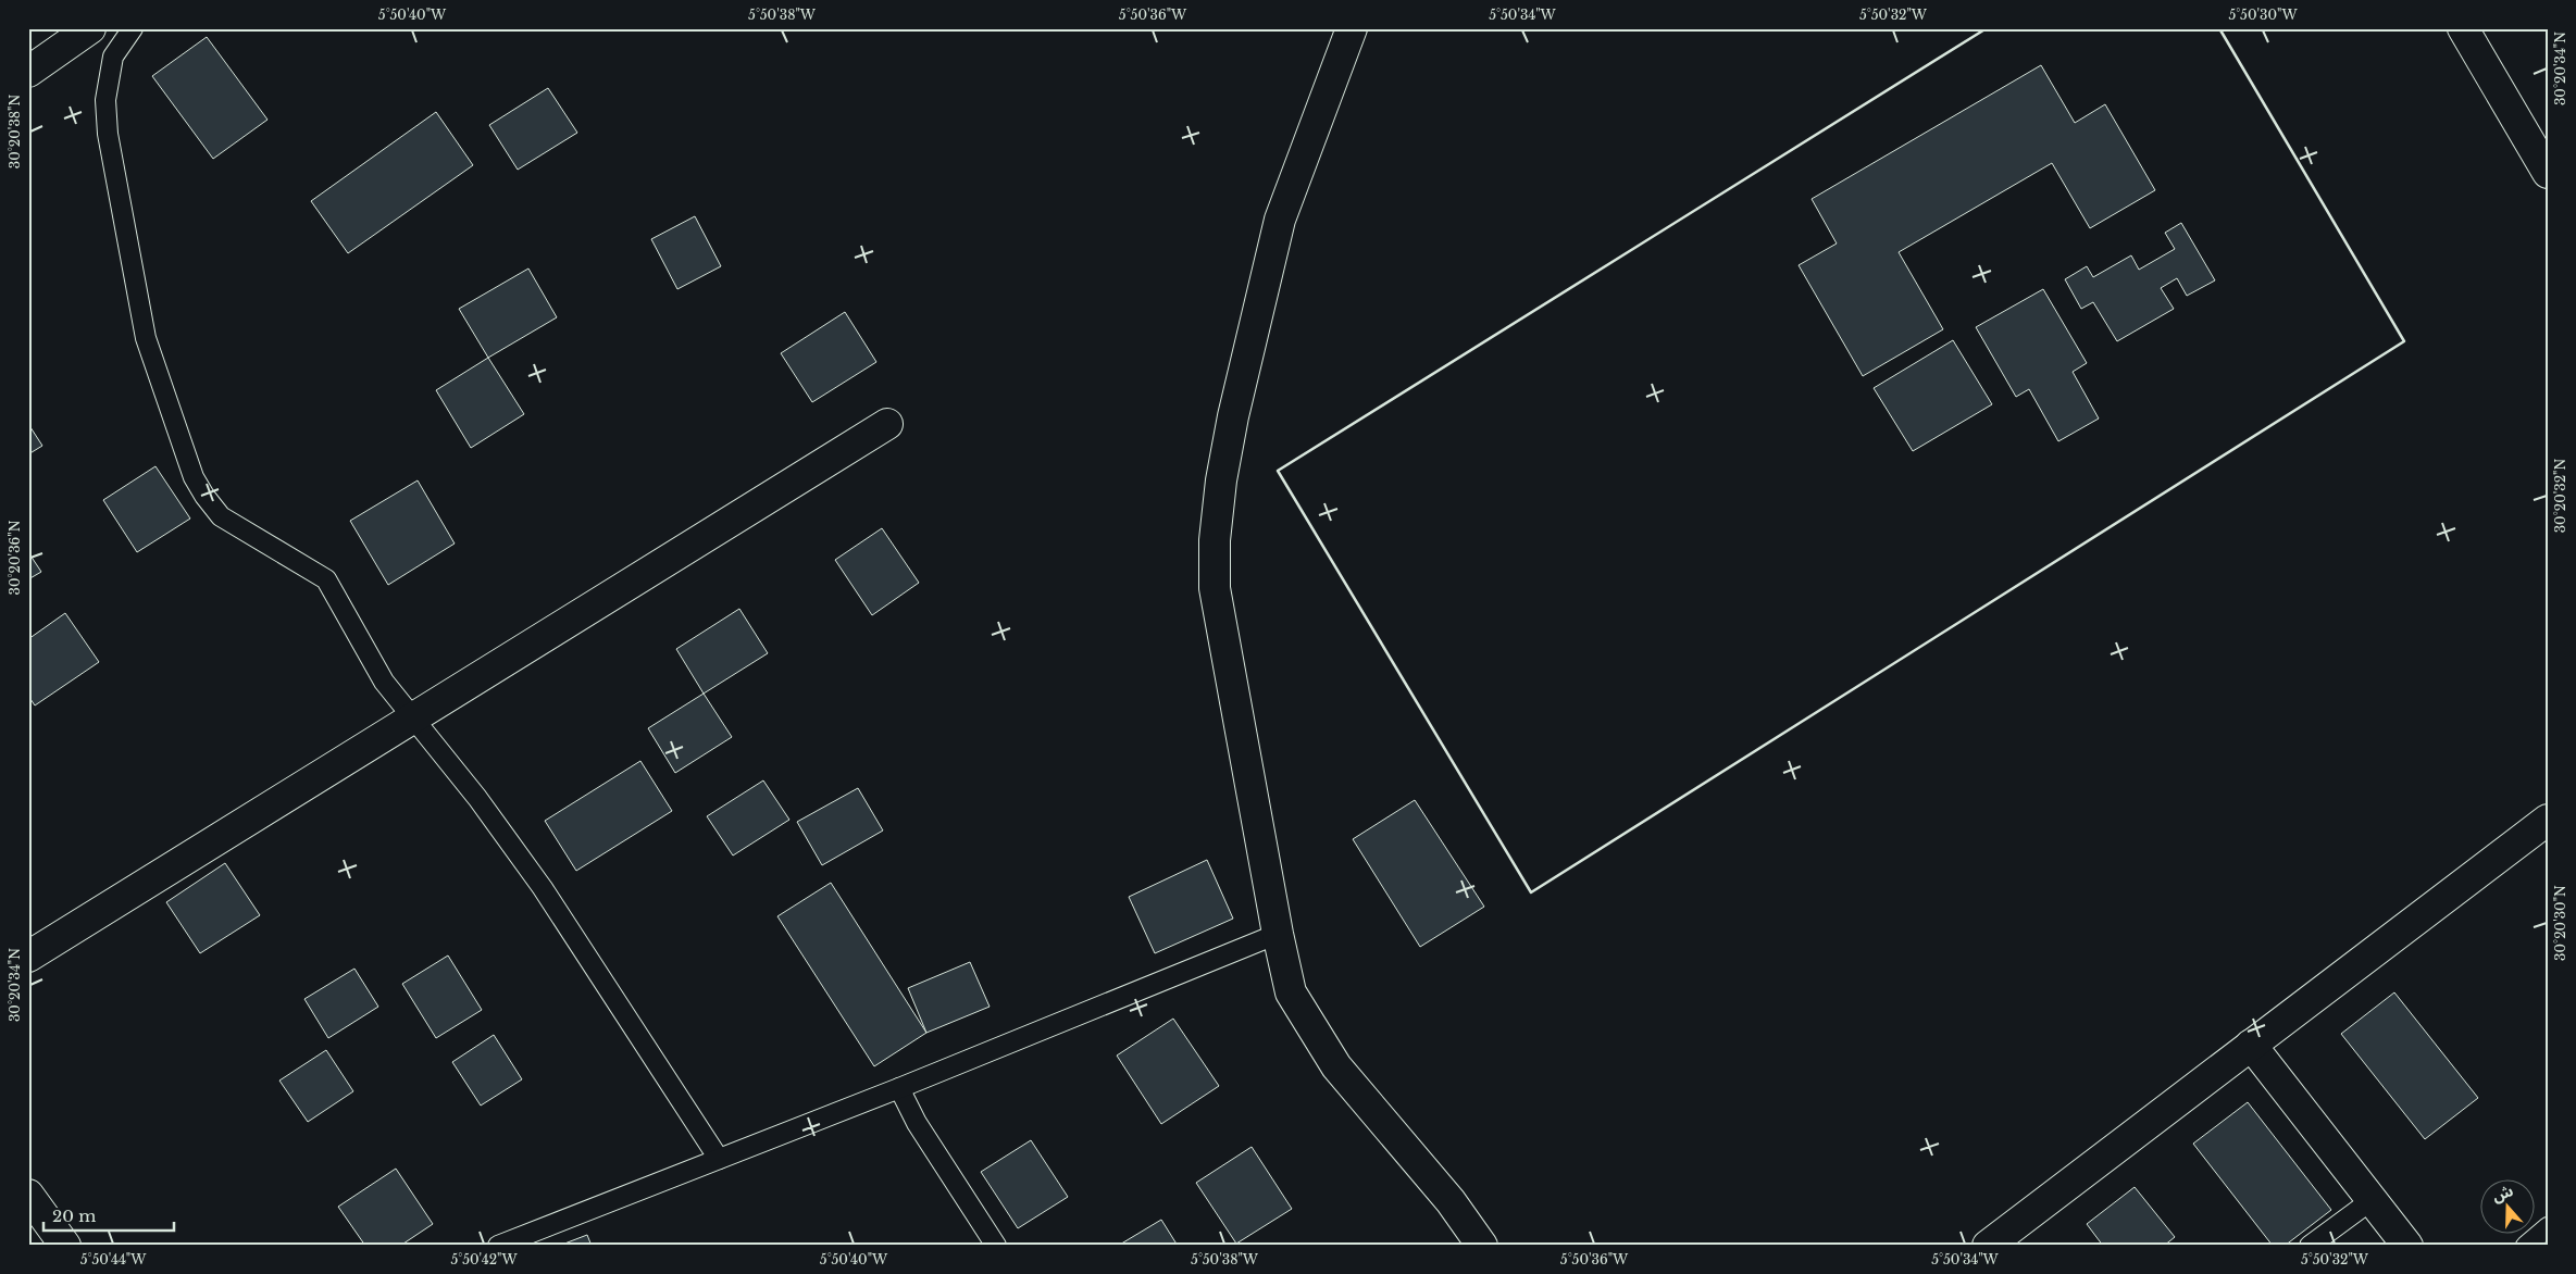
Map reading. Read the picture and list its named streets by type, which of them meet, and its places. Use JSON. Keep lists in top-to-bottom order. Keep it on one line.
{"scale_bar":"20 m","north":"top","coordinates":["5°50'40\"W","5°50'38\"W","5°50'36\"W","5°50'34\"W","5°50'32\"W","5°50'30\"W","30°20'34\"N","30°20'38\"N","30°20'32\"N","30°20'36\"N","30°20'30\"N","5°50'44\"W","5°50'42\"W"]}
